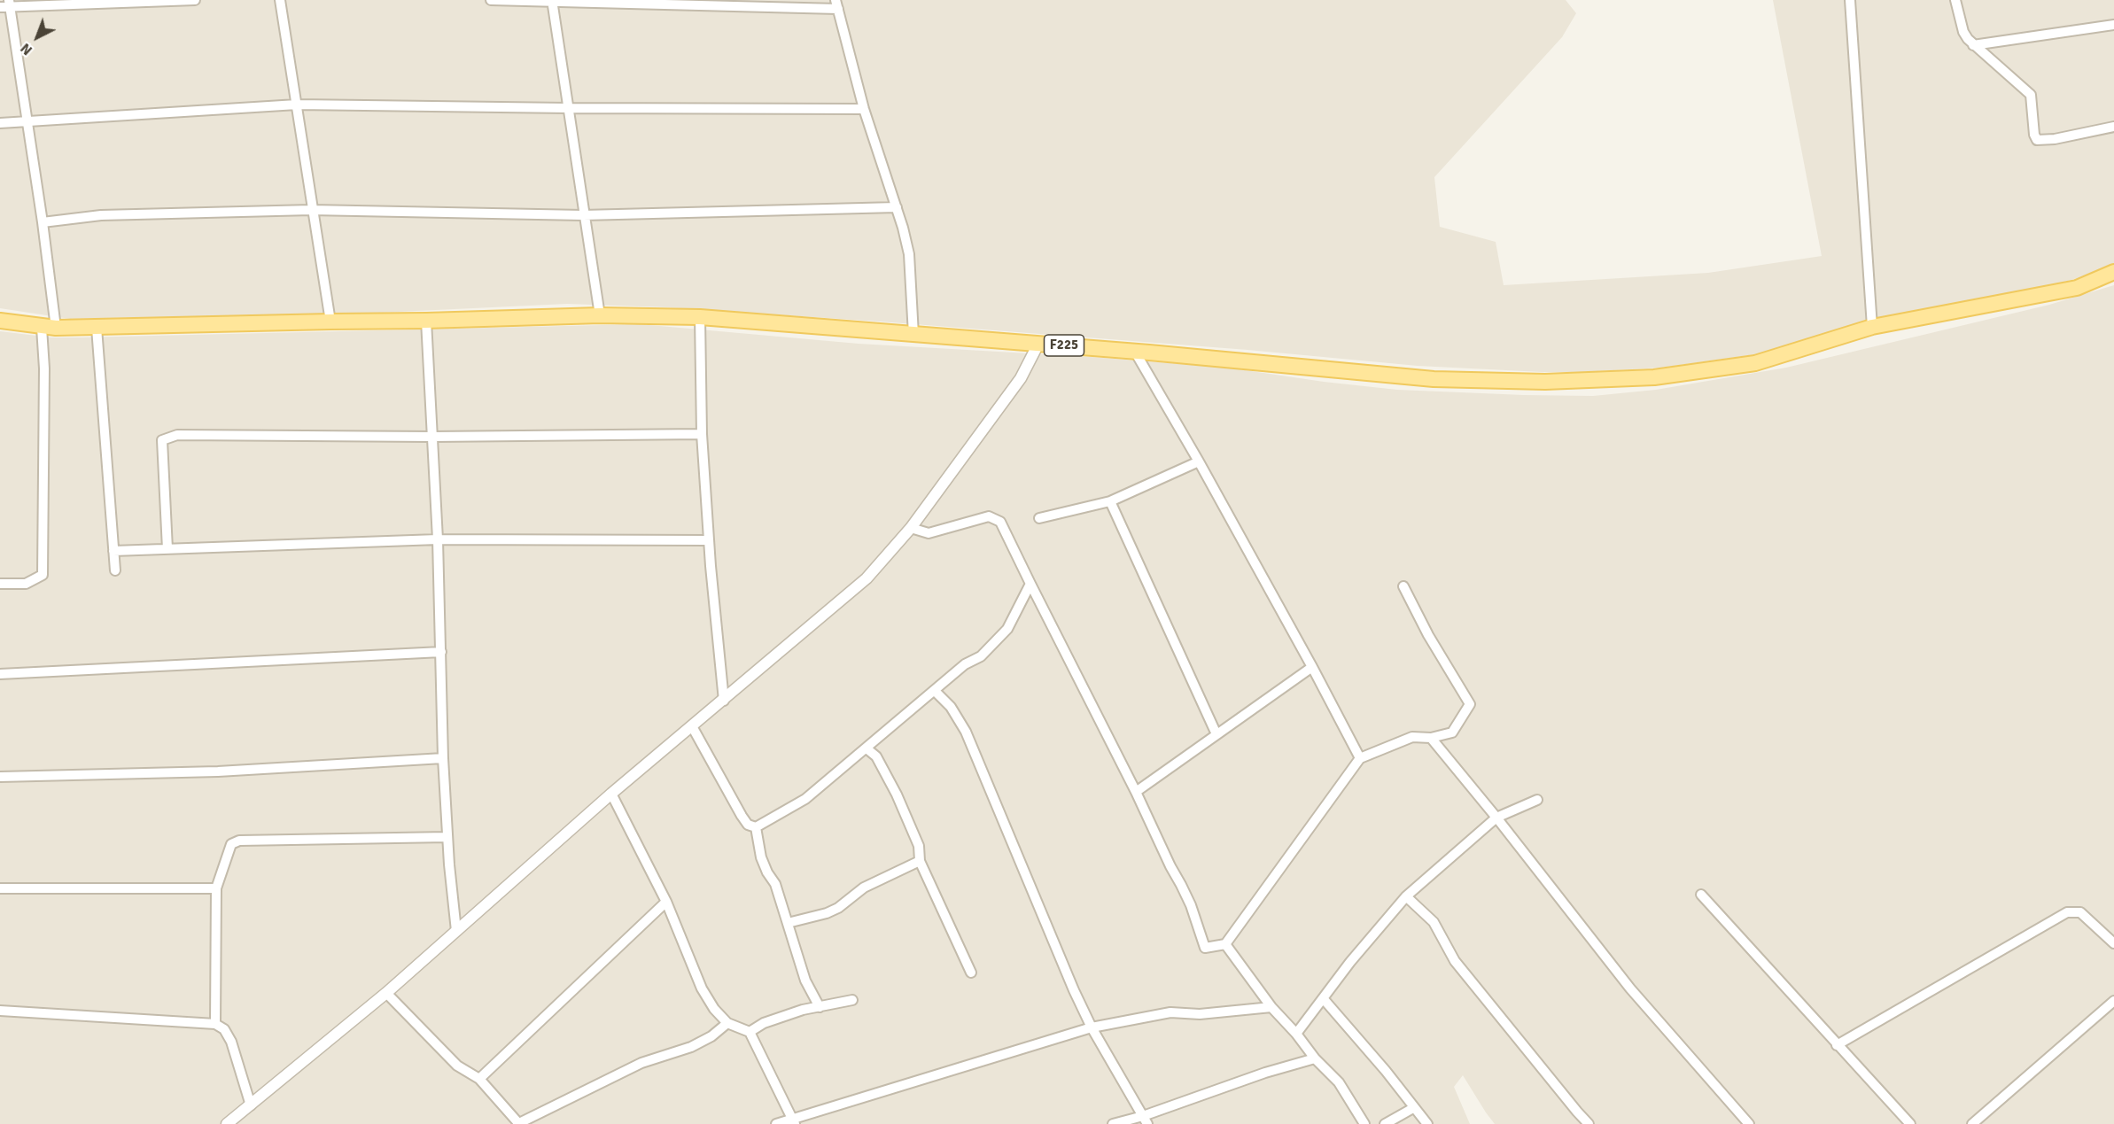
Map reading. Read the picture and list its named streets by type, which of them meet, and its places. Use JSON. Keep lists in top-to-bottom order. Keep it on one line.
{"streets":{"main road":["F225"]},"north":"bottom left"}
